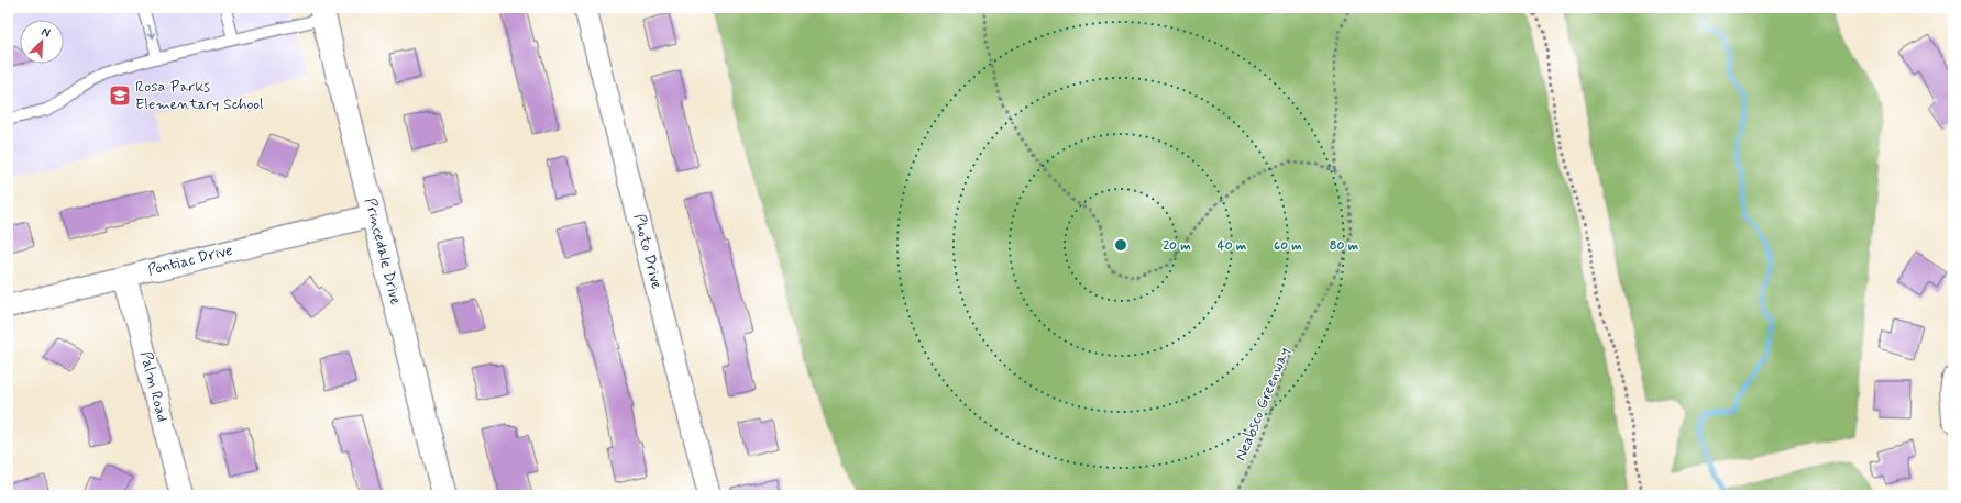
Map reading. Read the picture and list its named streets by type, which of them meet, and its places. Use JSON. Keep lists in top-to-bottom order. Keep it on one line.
{"streets":{"street":["Princedale Drive","Photo Drive","Pontiac Drive","Palm Road"],"path":["Neabsco Greenway"]},"crossings":[["Princedale Drive","Pontiac Drive"],["Pontiac Drive","Palm Road"]],"places":{"school or university":["Rosa Parks Elementary School"]},"north":"top right","rings":["20 m","40 m","60 m","80 m"]}
